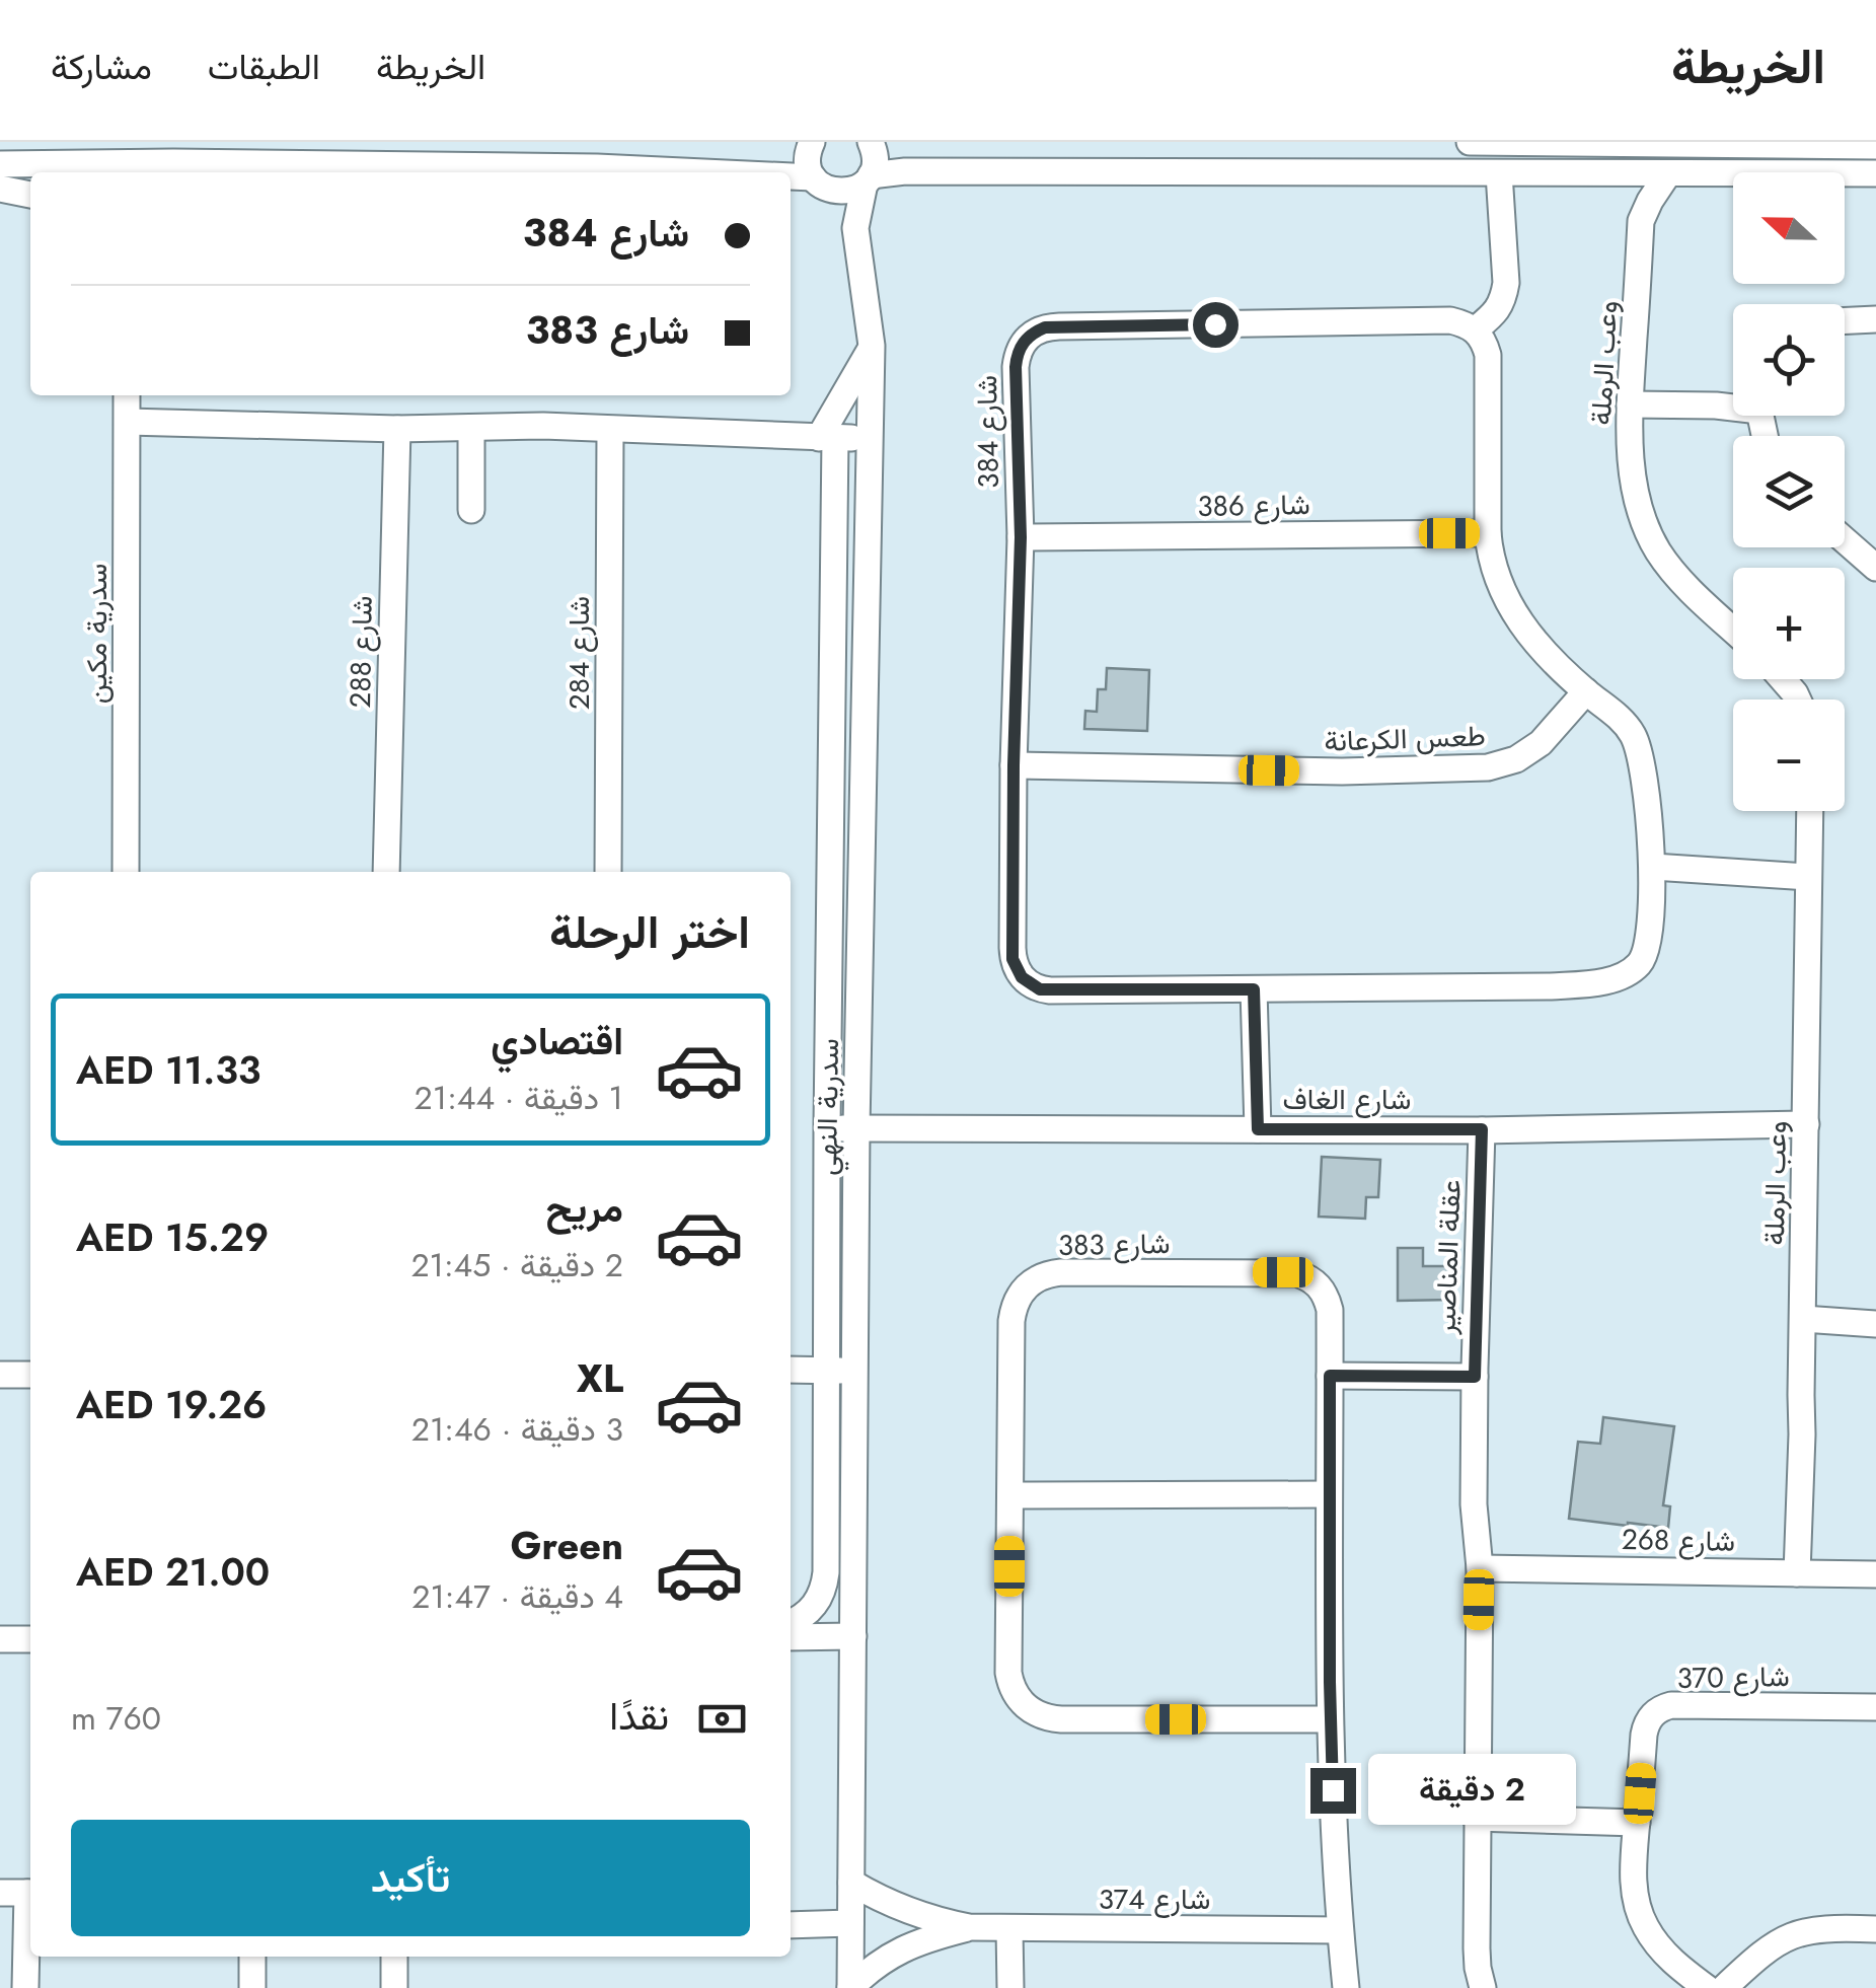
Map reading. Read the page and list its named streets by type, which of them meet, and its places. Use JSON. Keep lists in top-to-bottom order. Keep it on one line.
{"streets":{"street":["وعب الرملة","شارع 384","شارع 386","سدرية مكين","شارع 288","شارع 284","طعس الكرعانة","شارع الغاف","سدرية النهي","شارع 383","عقلة المناصير","شارع 268","شارع 370","شارع 374"]},"crossings":[["وعب الرملة","شارع الغاف"],["وعب الرملة","شارع 268"],["شارع 384","شارع 386"],["شارع 384","طعس الكرعانة"],["شارع الغاف","سدرية النهي"],["شارع الغاف","عقلة المناصير"],["سدرية النهي","شارع 374"],["شارع 383","شارع 374"],["عقلة المناصير","شارع 268"]],"north":"left","page":{"header":"الخريطة","nav":["الخريطة","الطبقات","مشاركة"],"map_buttons":["+","−"],"banner":["شارع 384","شارع 383"],"heading":"اختر الرحلة","list":[{"name":"اقتصادي","note":"1 دقيقة · 21:44","value":"AED 11.33"},{"name":"مريح","note":"2 دقيقة · 21:45","value":"AED 15.29"},{"name":"XL","note":"3 دقيقة · 21:46","value":"AED 19.26"},{"name":"Green","note":"4 دقيقة · 21:47","value":"AED 21.00"}],"pay":["نقدًا","760 m"],"bubble":"2 دقيقة","buttons":"تأكيد"}}
